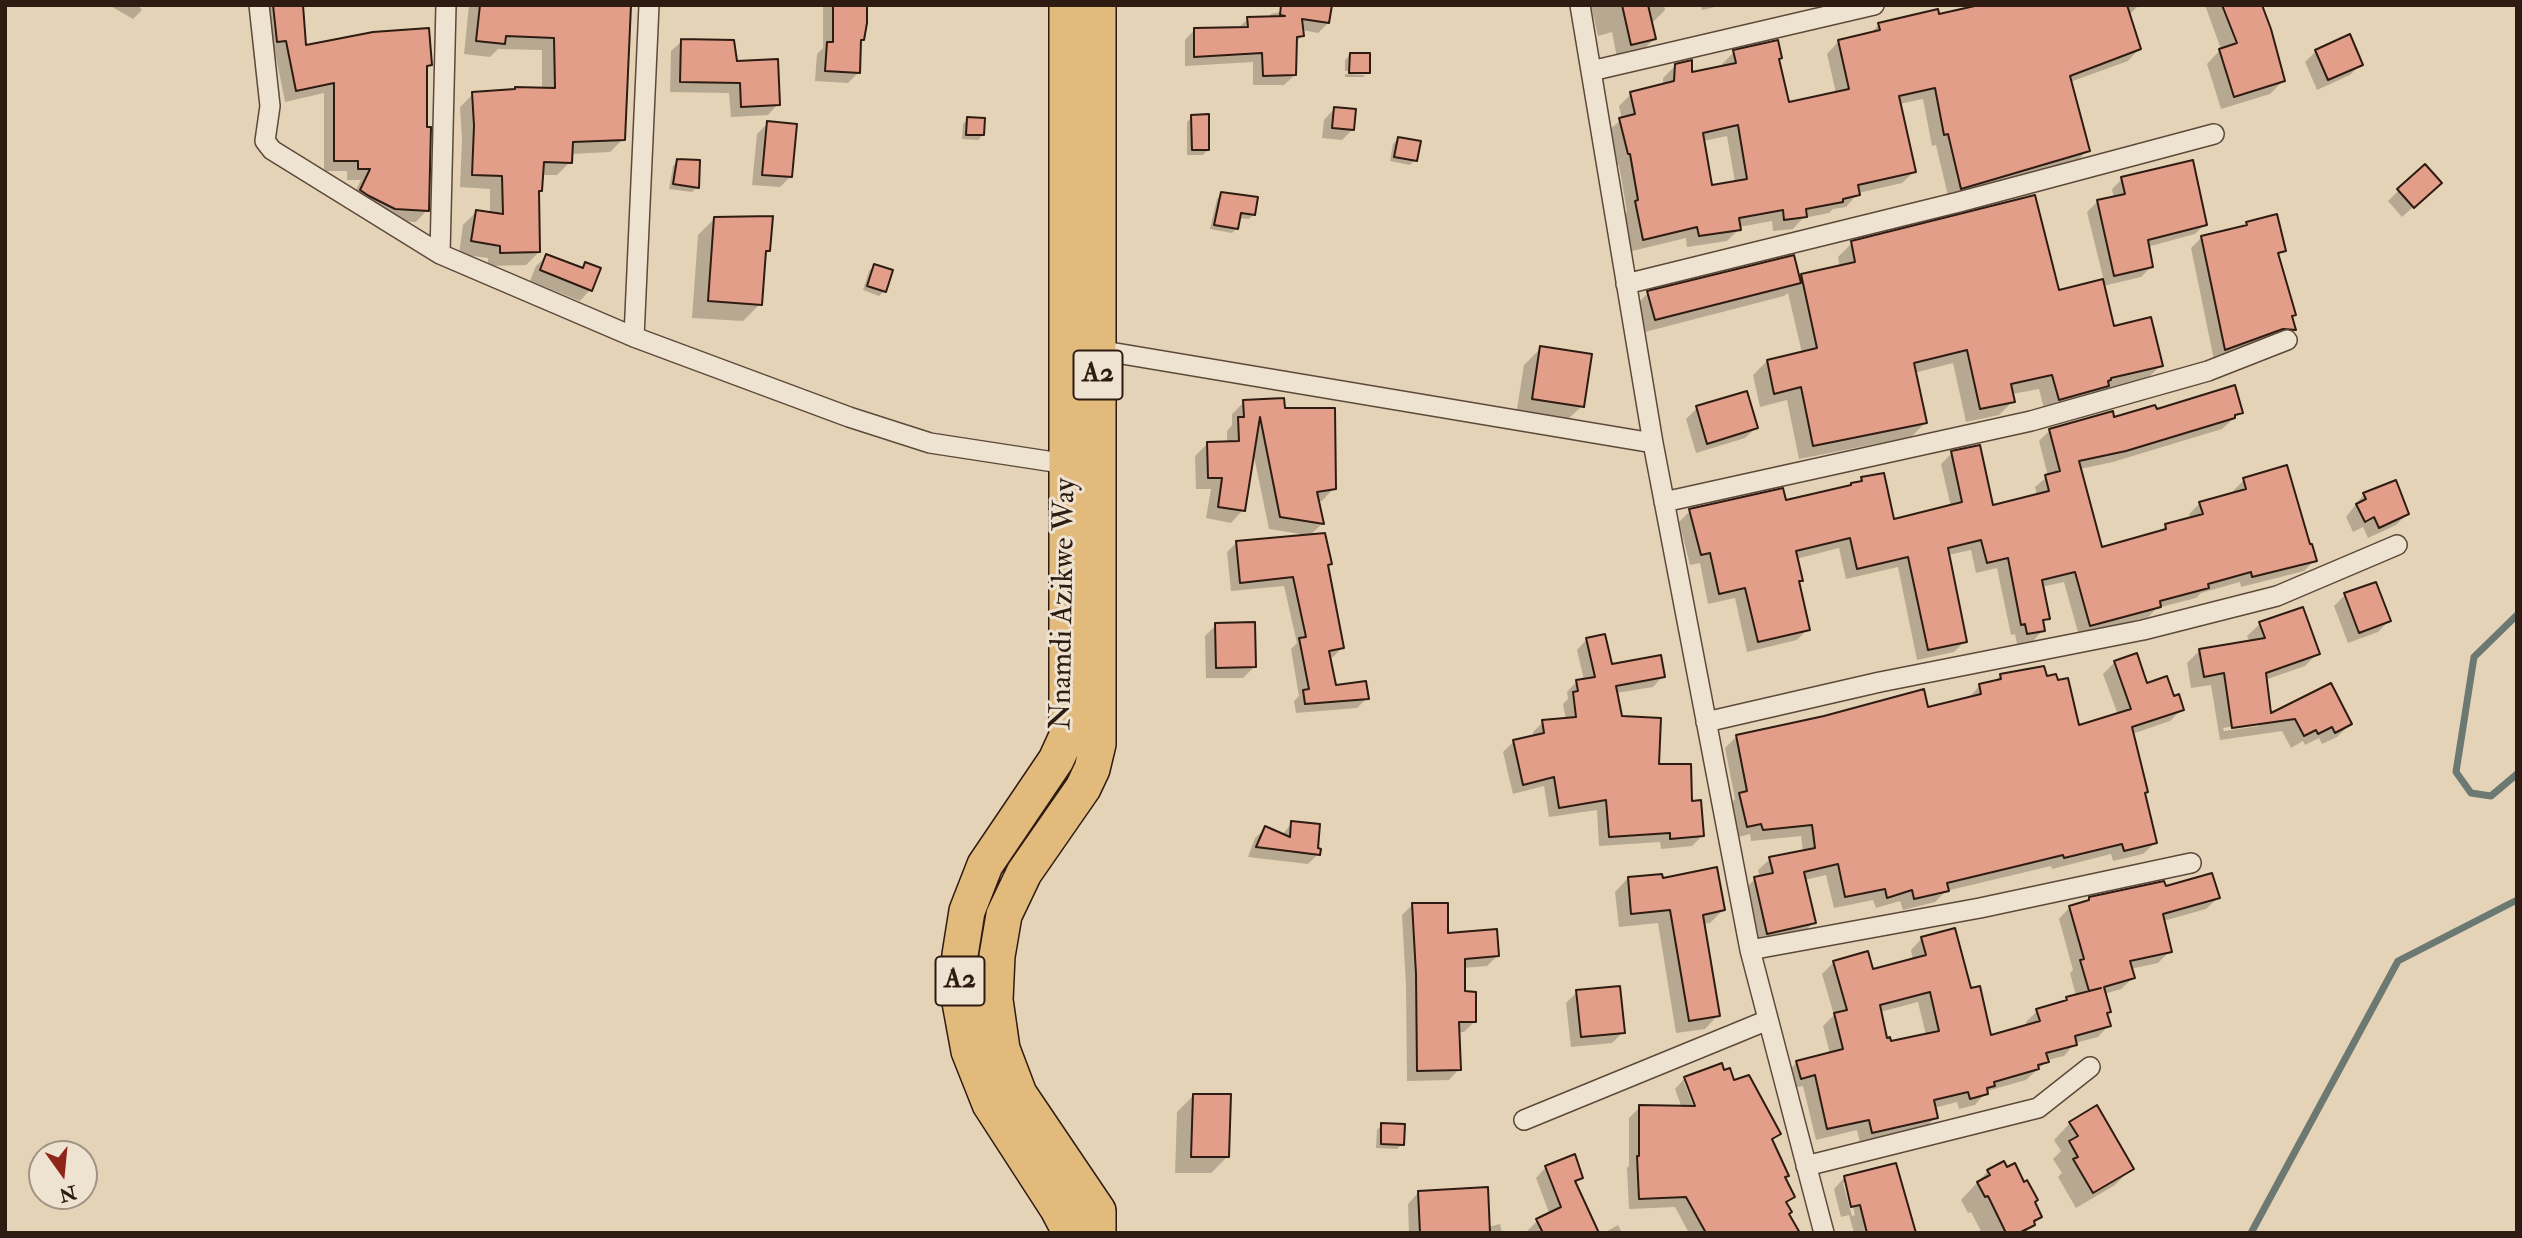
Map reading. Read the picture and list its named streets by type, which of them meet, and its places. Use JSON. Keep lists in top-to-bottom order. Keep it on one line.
{"streets":{"highway":["A2","Nnamdi Azikwe Way"]},"north":"bottom"}
